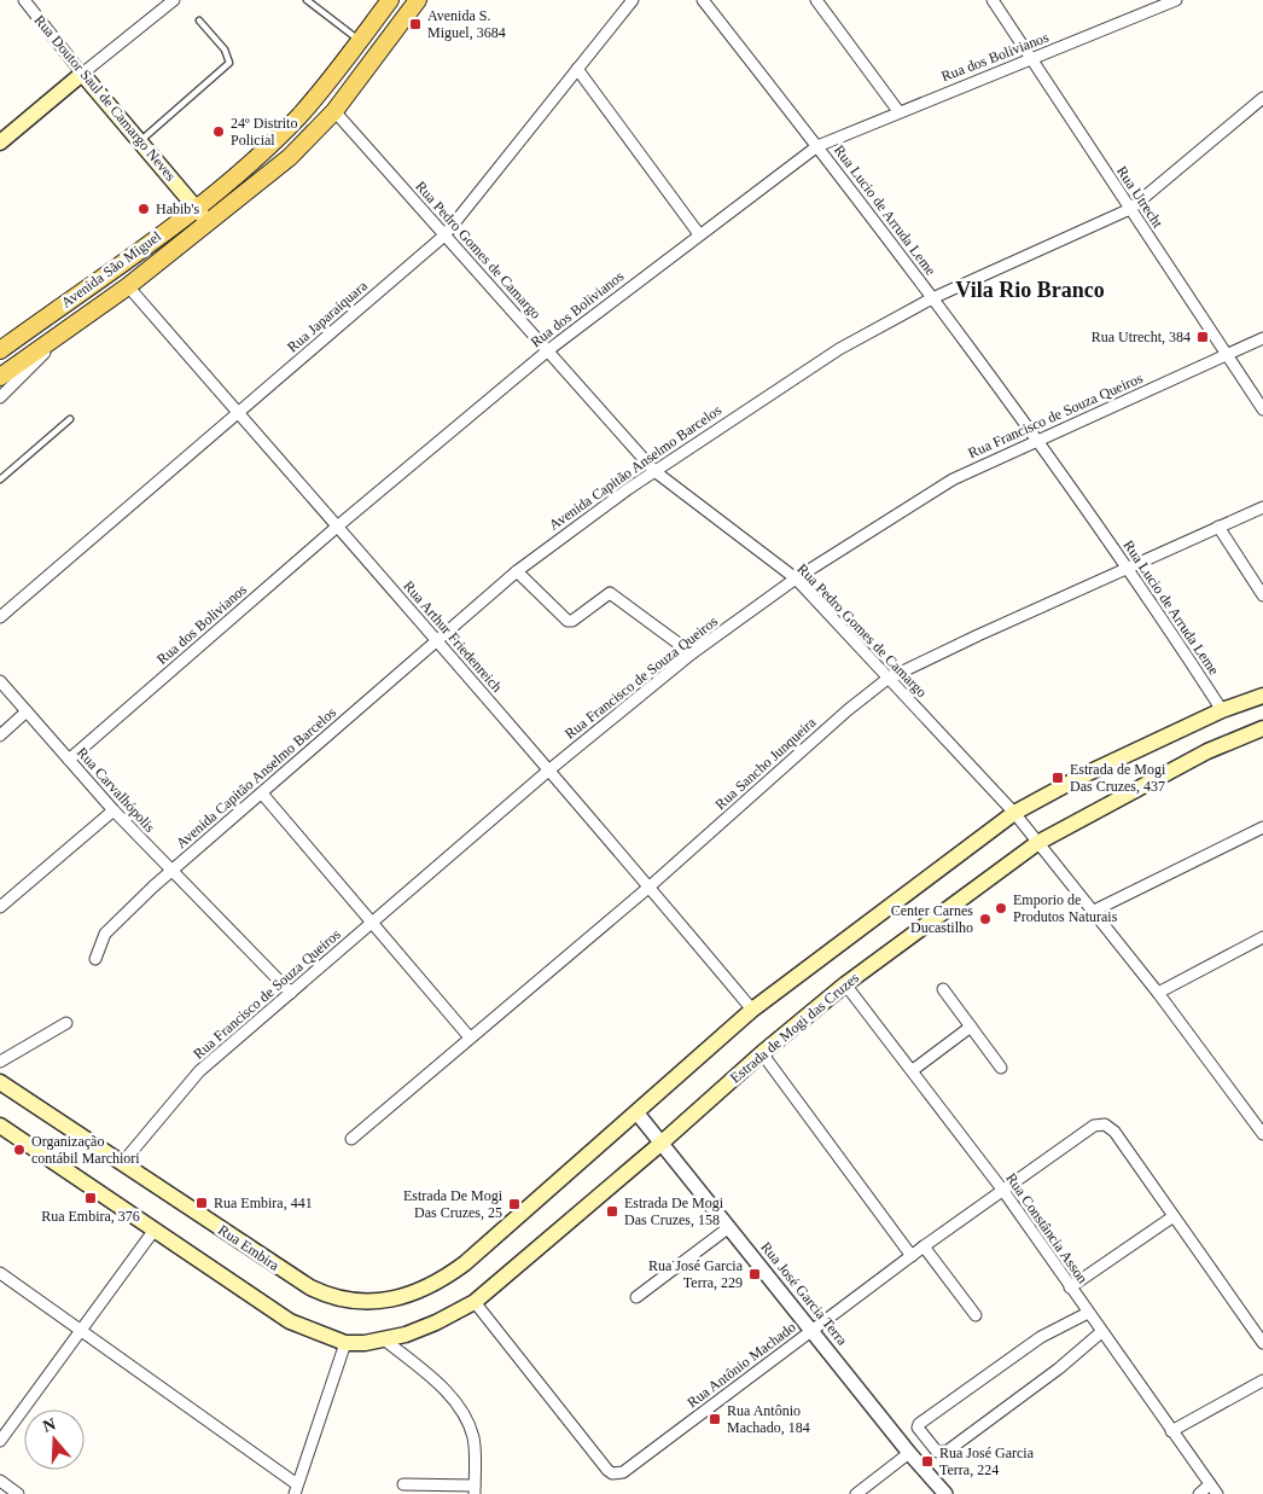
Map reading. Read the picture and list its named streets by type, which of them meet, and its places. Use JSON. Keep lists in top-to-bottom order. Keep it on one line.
{"streets":{"main road":["Rua Doutor Saul de Camargo Neves","Avenida São Miguel","Estrada de Mogi das Cruzes","Rua Embira"],"street":["Rua dos Bolivianos","Rua Utrecht","Rua Lucio de Arruda Leme","Rua Pedro Gomes de Camargo","Rua Japaraiquara","Rua Francisco de Souza Queiros","Avenida Capitão Anselmo Barcelos","Rua Arthur Friedenreich","Rua Sancho Junqueira","Rua Carvalhópolis","Rua Constância Asson","Rua José Garcia Terra","Rua Antônio Machado"]},"crossings":[["Rua dos Bolivianos","Rua Utrecht"],["Rua dos Bolivianos","Rua Lucio de Arruda Leme"],["Rua dos Bolivianos","Rua Pedro Gomes de Camargo"],["Rua dos Bolivianos","Rua Arthur Friedenreich"],["Rua dos Bolivianos","Rua Carvalhópolis"],["Rua Doutor Saul de Camargo Neves","Avenida São Miguel"],["Rua Utrecht","Rua Francisco de Souza Queiros"],["Rua Utrecht","Avenida Capitão Anselmo Barcelos"],["Rua Lucio de Arruda Leme","Rua Francisco de Souza Queiros"],["Rua Lucio de Arruda Leme","Avenida Capitão Anselmo Barcelos"],["Rua Lucio de Arruda Leme","Rua Sancho Junqueira"],["Rua Pedro Gomes de Camargo","Avenida São Miguel"],["Rua Pedro Gomes de Camargo","Rua Japaraiquara"],["Rua Pedro Gomes de Camargo","Rua Francisco de Souza Queiros"],["Rua Pedro Gomes de Camargo","Avenida Capitão Anselmo Barcelos"],["Rua Pedro Gomes de Camargo","Rua Sancho Junqueira"],["Rua Pedro Gomes de Camargo","Estrada de Mogi das Cruzes"],["Avenida São Miguel","Rua Arthur Friedenreich"],["Rua Japaraiquara","Rua Arthur Friedenreich"],["Rua Francisco de Souza Queiros","Rua Arthur Friedenreich"],["Rua Francisco de Souza Queiros","Rua Carvalhópolis"],["Rua Francisco de Souza Queiros","Rua Embira"],["Avenida Capitão Anselmo Barcelos","Rua Arthur Friedenreich"],["Avenida Capitão Anselmo Barcelos","Rua Carvalhópolis"],["Rua Arthur Friedenreich","Rua Sancho Junqueira"],["Estrada de Mogi das Cruzes","Rua Constância Asson"],["Estrada de Mogi das Cruzes","Rua José Garcia Terra"],["Estrada de Mogi das Cruzes","Rua Antônio Machado"],["Rua Constância Asson","Rua Antônio Machado"],["Rua Embira","Rua José Garcia Terra"],["Rua José Garcia Terra","Rua Antônio Machado"]],"districts":["Vila Rio Branco"],"places":{"transit":["Avenida S. Miguel, 3684","Rua Utrecht, 384","Estrada de Mogi Das Cruzes, 437","Rua Embira, 376","Rua Embira, 441","Estrada De Mogi Das Cruzes, 25","Estrada De Mogi Das Cruzes, 158","Rua José Garcia Terra, 229","Rua Antônio Machado, 184","Rua José Garcia Terra, 224"],"other":["24º Distrito Policial","Habib's","Emporio de Produtos Naturais","Center Carnes Ducastilho","Organização contábil Marchiori"]},"north":"top"}
